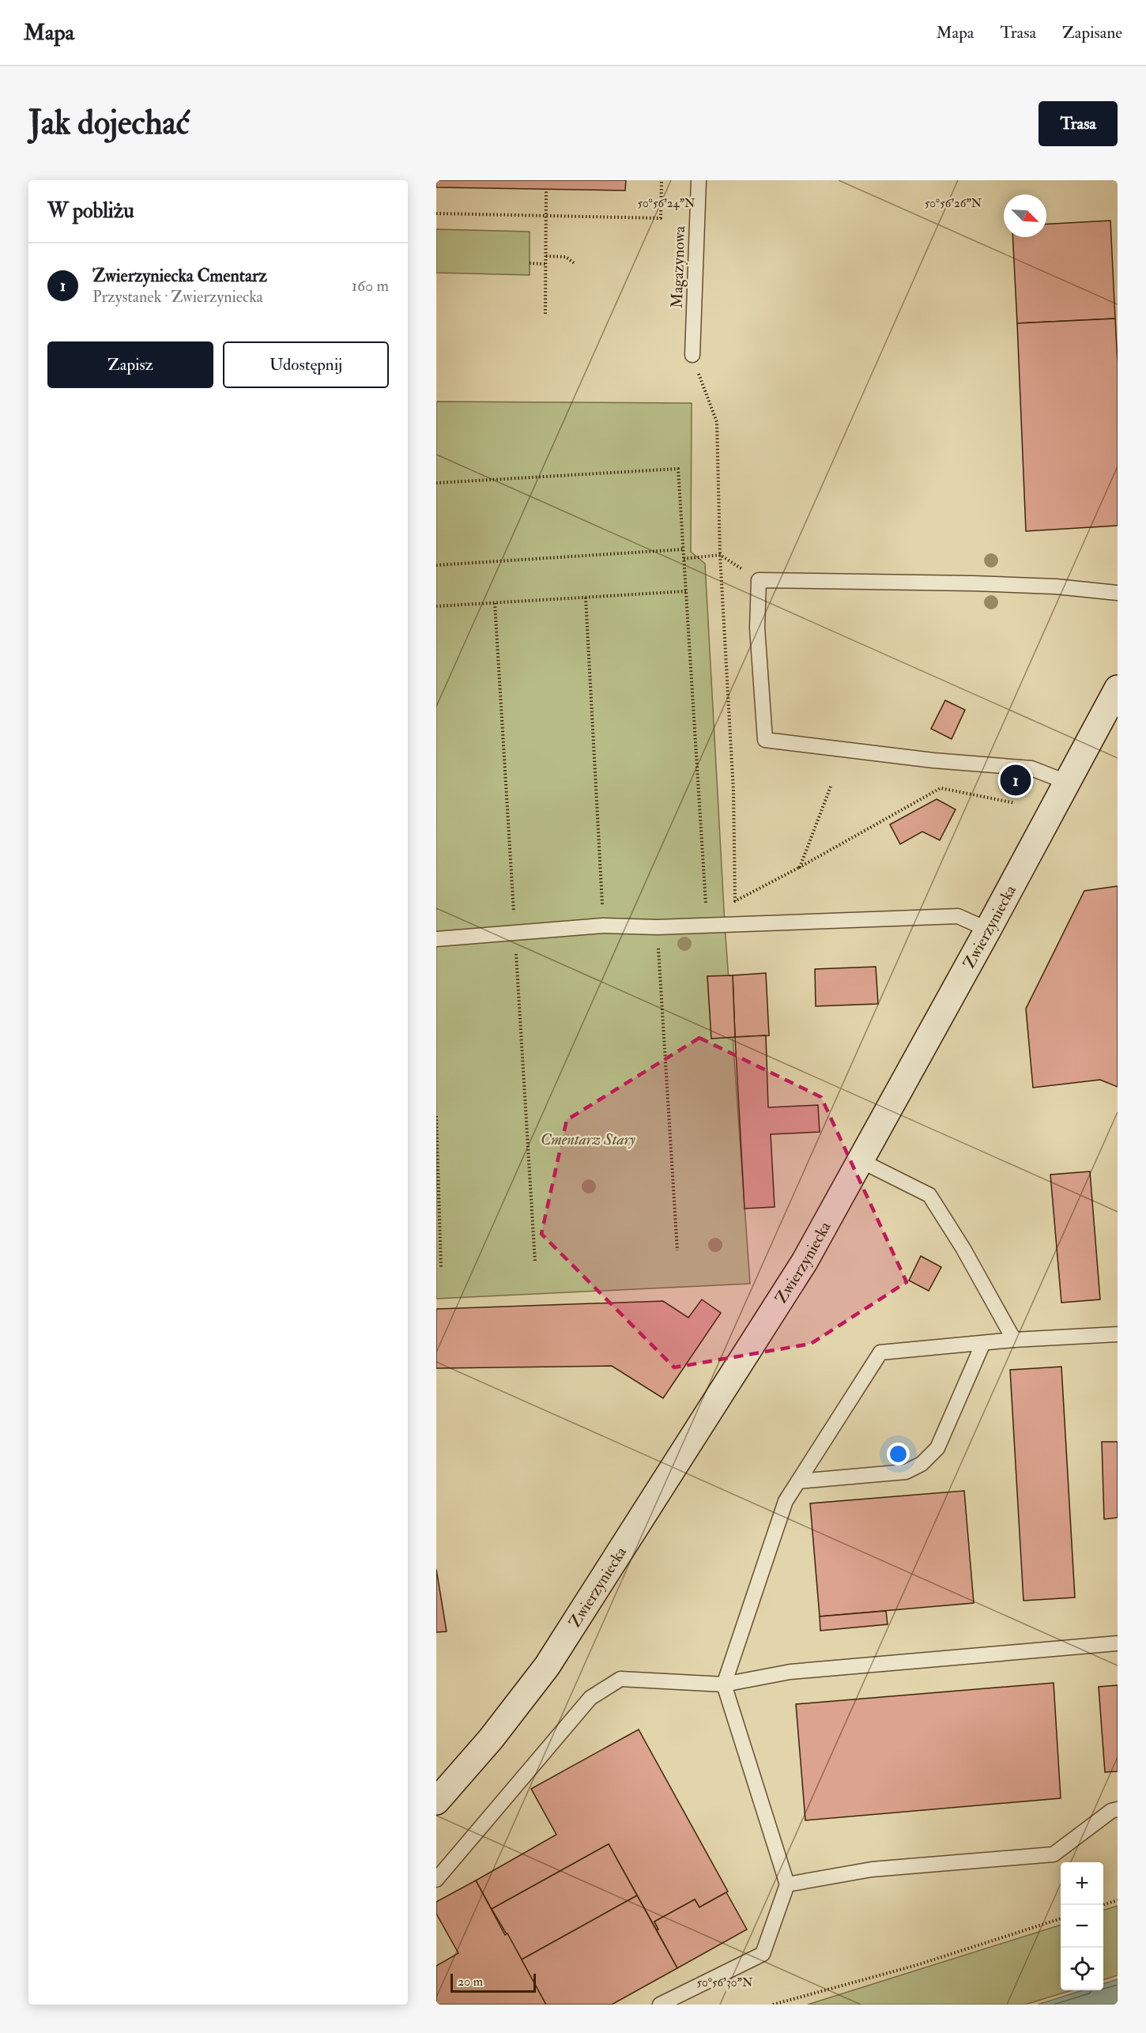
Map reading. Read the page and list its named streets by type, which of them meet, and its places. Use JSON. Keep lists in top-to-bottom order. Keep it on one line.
{"streets":{"street":["Zwierzyniecka"],"lane":["Magazynowa"]},"parks":["Cmentarz Stary"],"scale_bar":"20 m","north":"bottom right","page":{"header":"Mapa","nav":["Mapa","Trasa","Zapisane"],"buttons":["Trasa",["Zapisz","Udostępnij"]],"title":"Jak dojechać","heading":"W pobliżu","list":[{"mark":"1","name":"Zwierzyniecka Cmentarz","note":"Przystanek · Zwierzyniecka","value":"160 m"}],"pins":"1","map_buttons":["+","−"],"scale":"20 m"},"coordinates":["50°56'26\"N","50°56'24\"N","50°56'30\"N"]}
